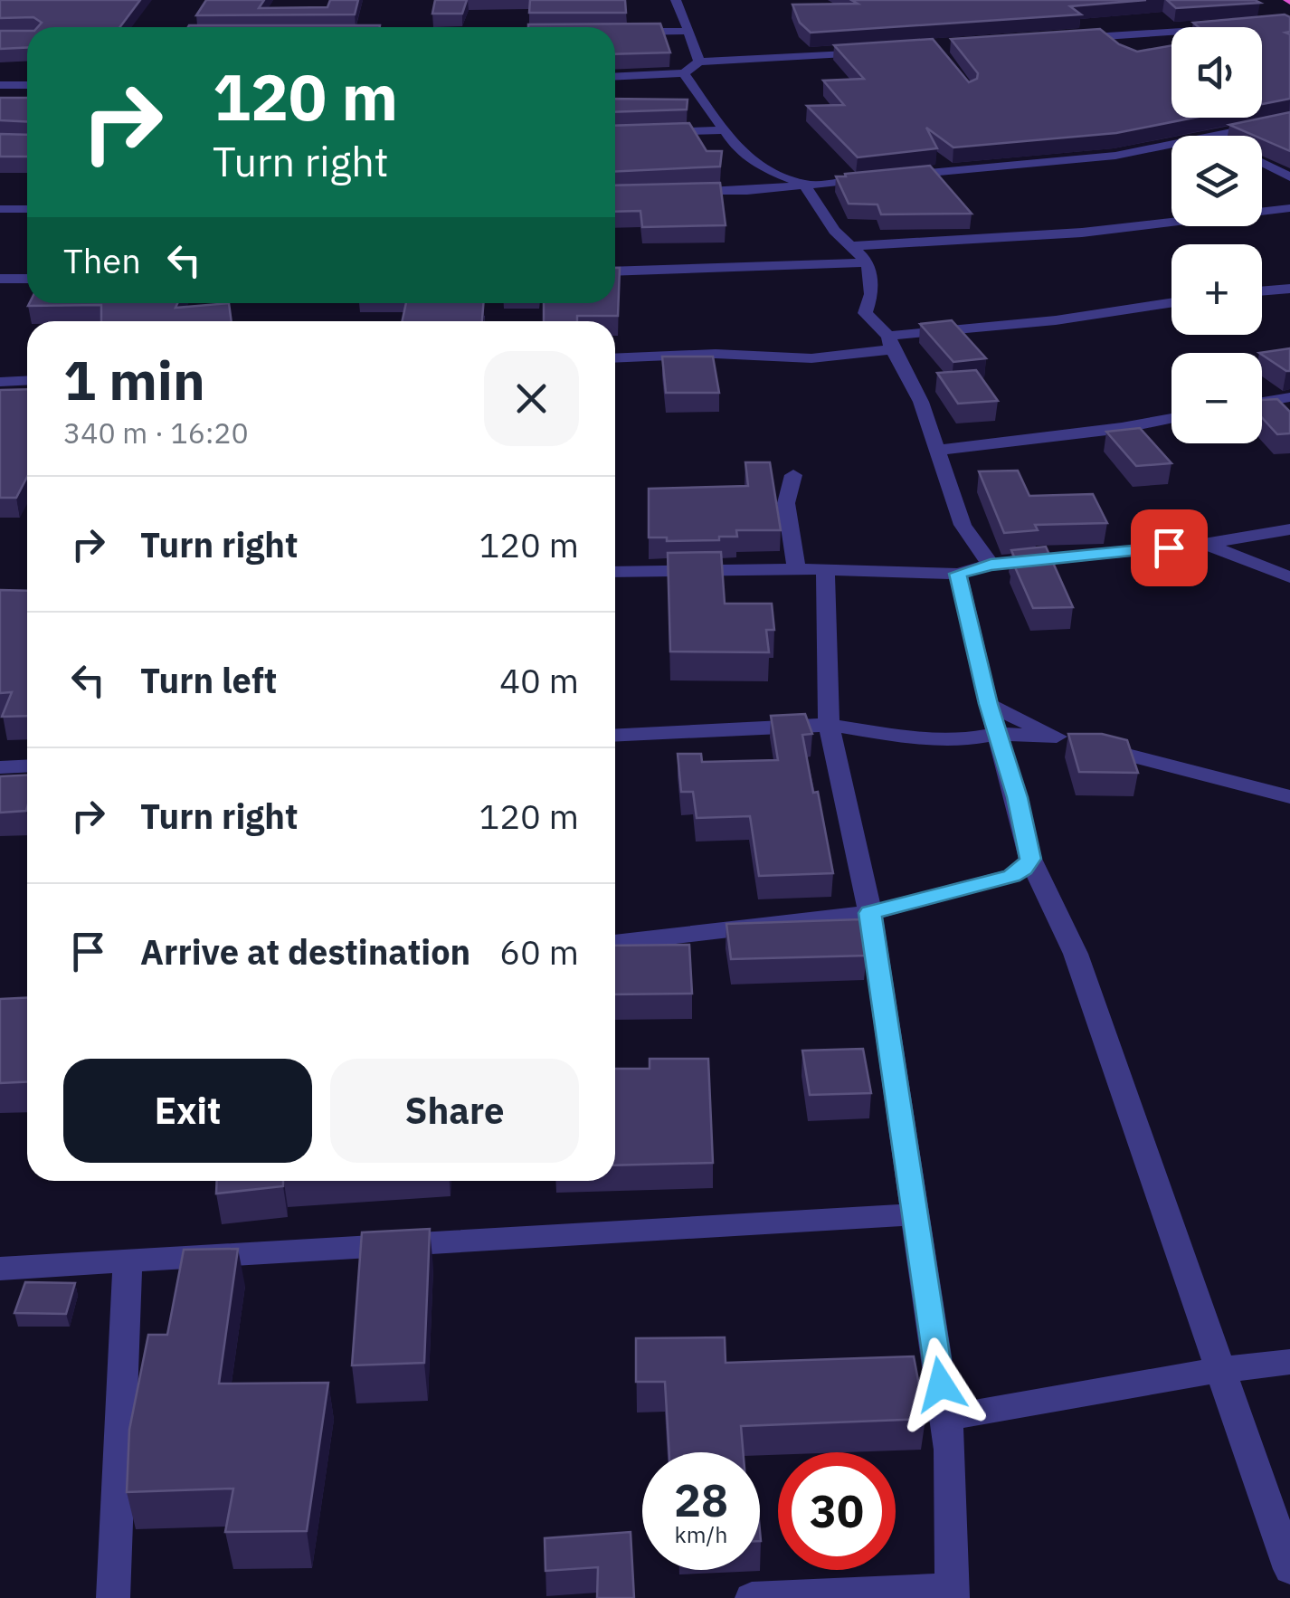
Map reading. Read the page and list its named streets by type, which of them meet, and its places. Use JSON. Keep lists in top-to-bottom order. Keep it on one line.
{"page":{"map_buttons":["+","−"],"turn":["120 m","Turn right"],"then":"Then","heading":["1 min","340 m · 16:20"],"list":[{"name":"Turn right","value":"120 m"},{"name":"Turn left","value":"40 m"},{"name":"Turn right","value":"120 m"},{"name":"Arrive at destination","value":"60 m"}],"buttons":["Exit","Share"],"speed":"28 km/h","limit":"30"}}
